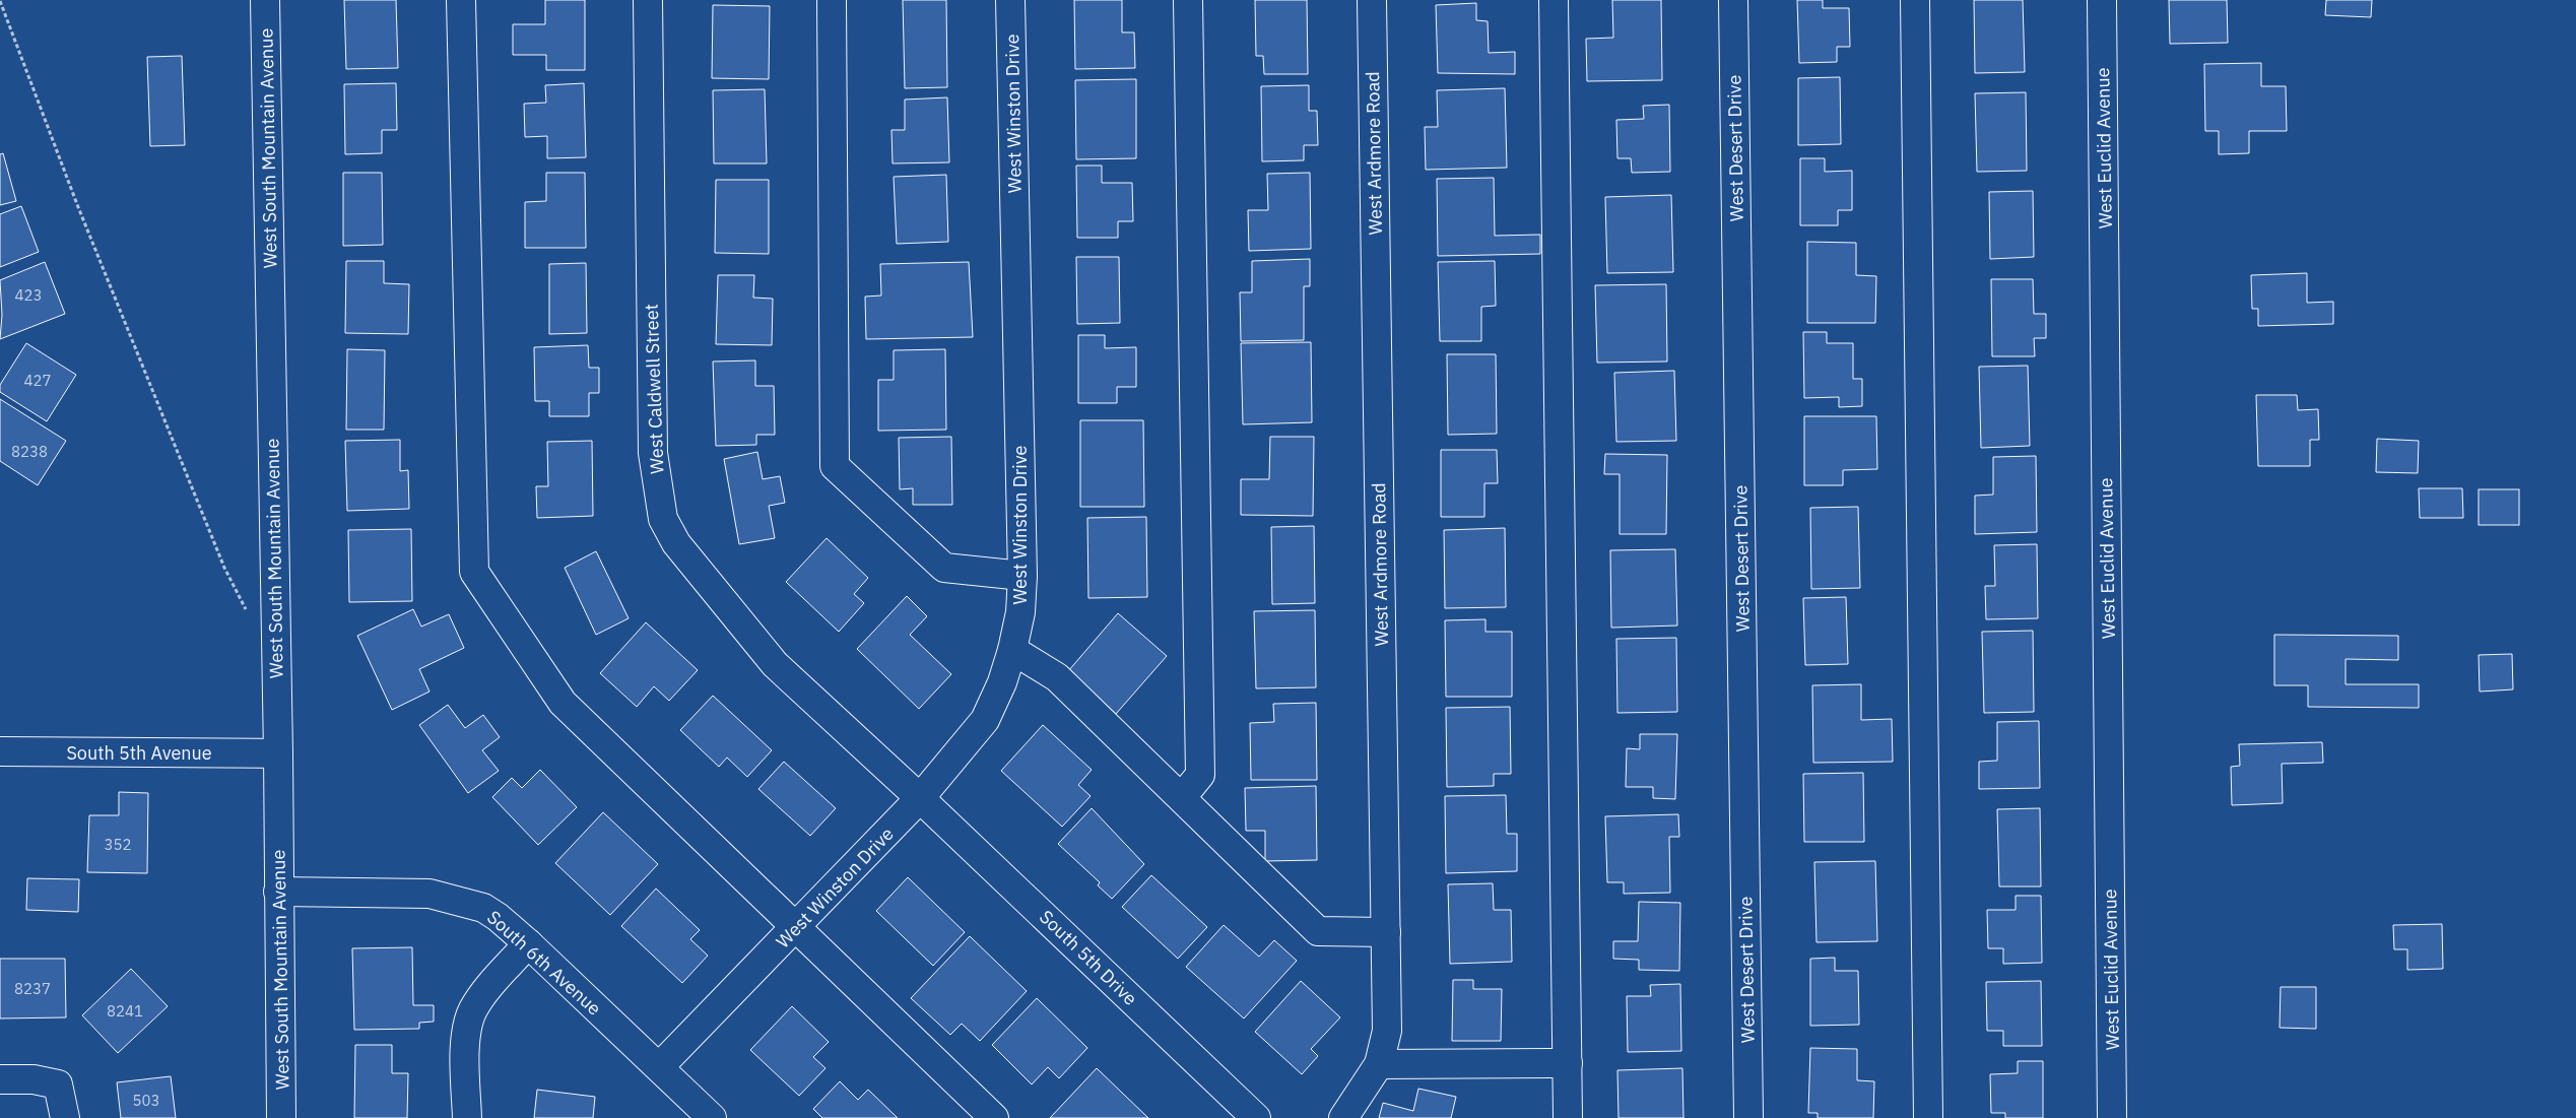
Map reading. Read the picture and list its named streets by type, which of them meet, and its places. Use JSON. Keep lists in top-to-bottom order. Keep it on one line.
{"streets":{"street":["West Winston Drive","West South Mountain Avenue","West Desert Drive","West Euclid Avenue","West Ardmore Road","West Caldwell Street","South 5th Avenue","South 5th Drive","South 6th Avenue"]},"crossings":[["West Winston Drive","West Caldwell Street"],["West Winston Drive","South 5th Drive"],["West Winston Drive","South 6th Avenue"],["West South Mountain Avenue","South 5th Avenue"],["West South Mountain Avenue","South 6th Avenue"],["West Caldwell Street","South 5th Drive"]],"house_numbers":["423","427","8238","352","8237","8241","503"]}
